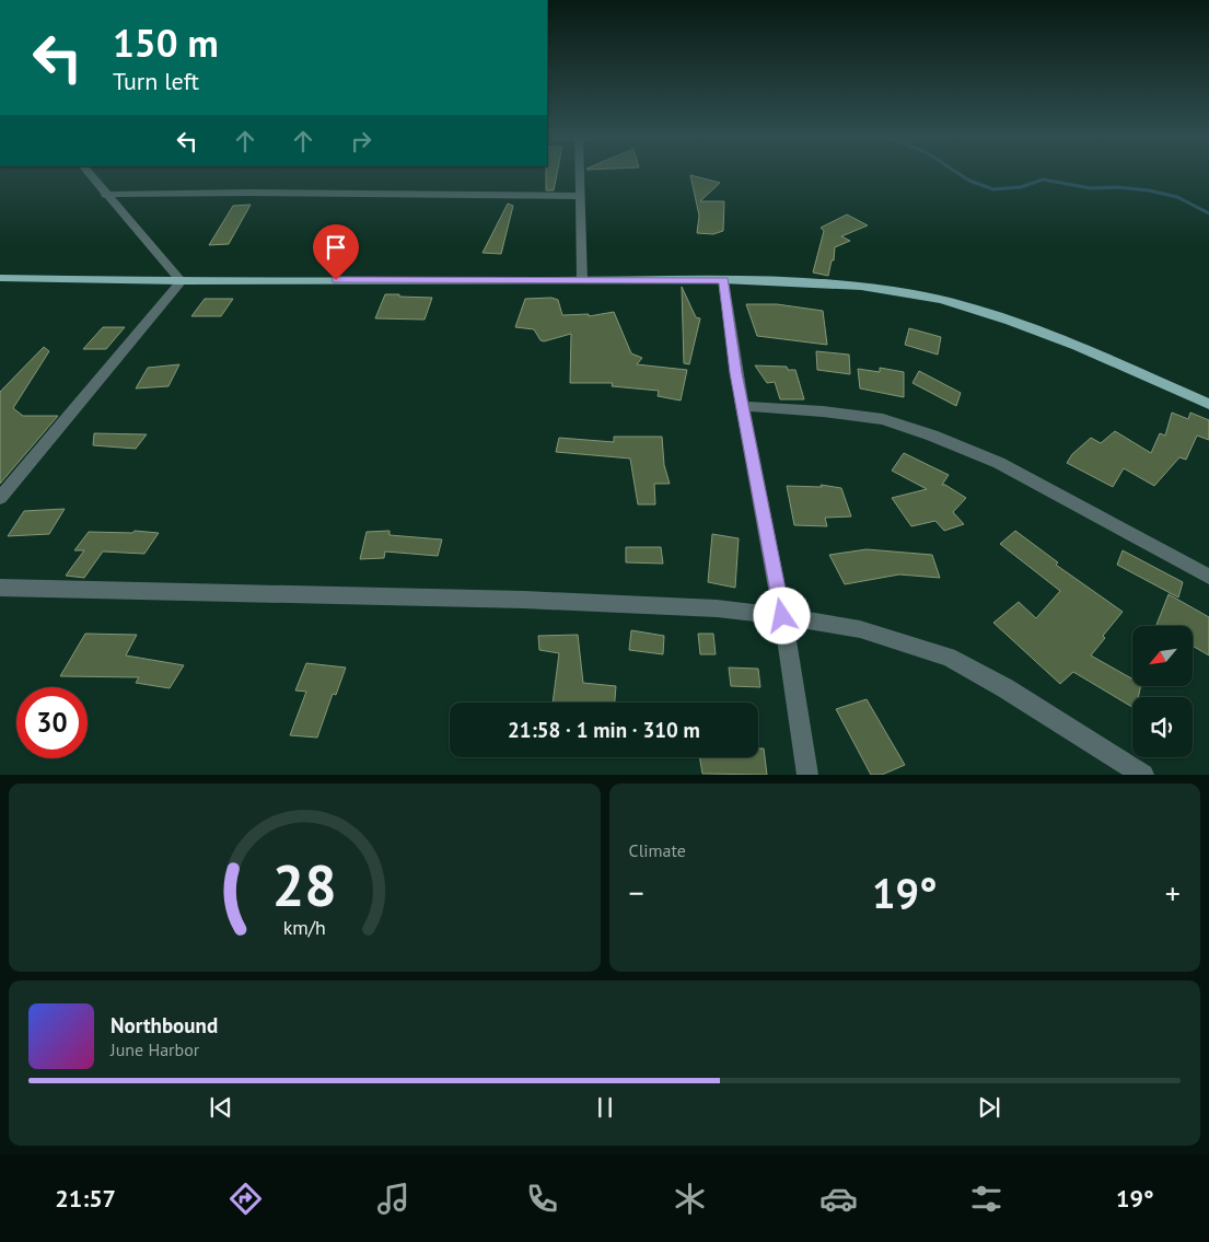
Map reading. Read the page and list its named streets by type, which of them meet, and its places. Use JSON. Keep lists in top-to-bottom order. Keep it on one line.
{"north":"bottom left","page":{"turn":["150 m","Turn left"],"limit":"30","trip":"21:58 · 1 min · 310 m","tile":"Climate","heat":["−","19°","+"],"song":["Northbound","June Harbor"],"tabs":["21:57","19°"],"gauge":["28","km/h"]}}
